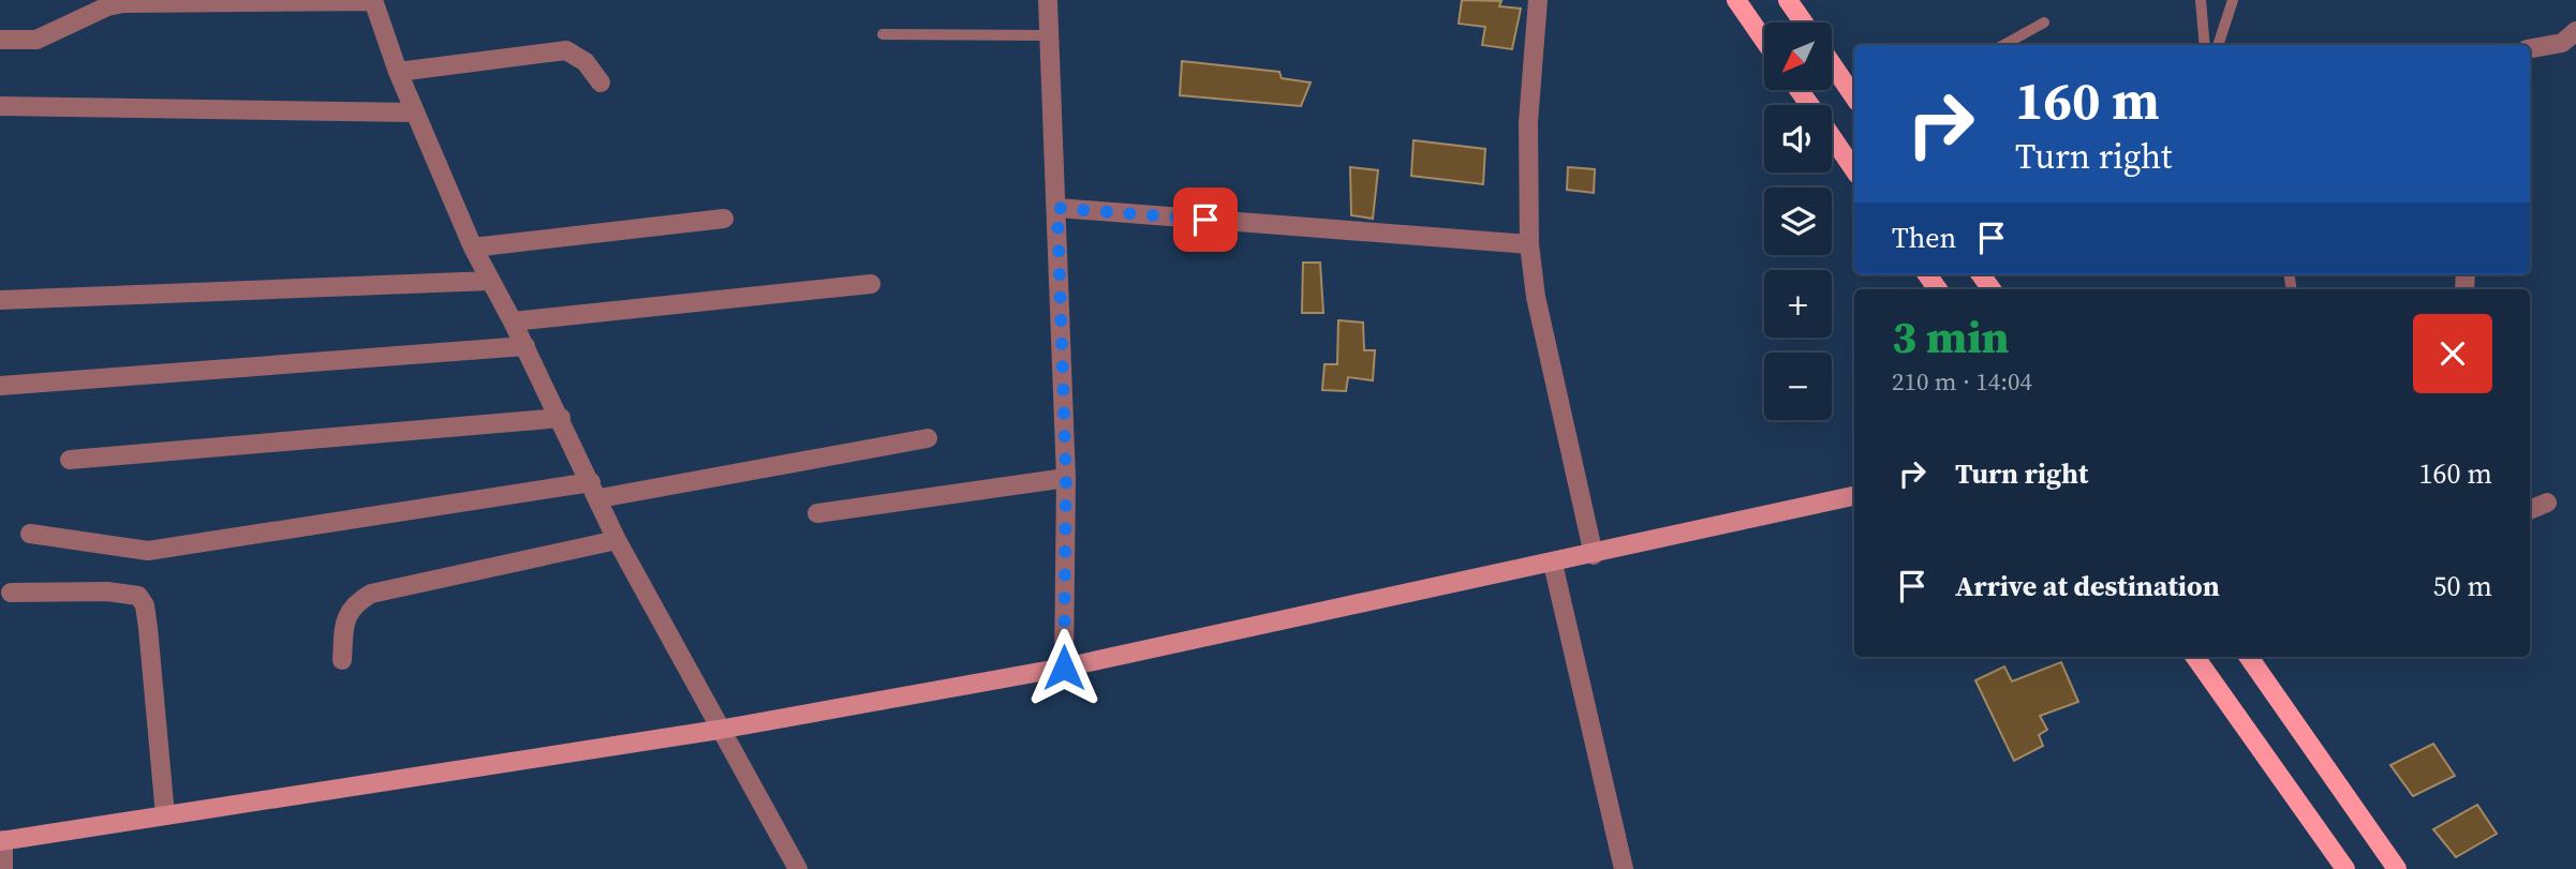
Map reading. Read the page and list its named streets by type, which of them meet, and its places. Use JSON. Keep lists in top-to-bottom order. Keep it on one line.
{"north":"bottom left","page":{"map_buttons":["+","−"],"turn":["160 m","Turn right"],"then":"Then","heading":["3 min","210 m · 14:04"],"list":[{"name":"Turn right","value":"160 m"},{"name":"Arrive at destination","value":"50 m"}]}}
